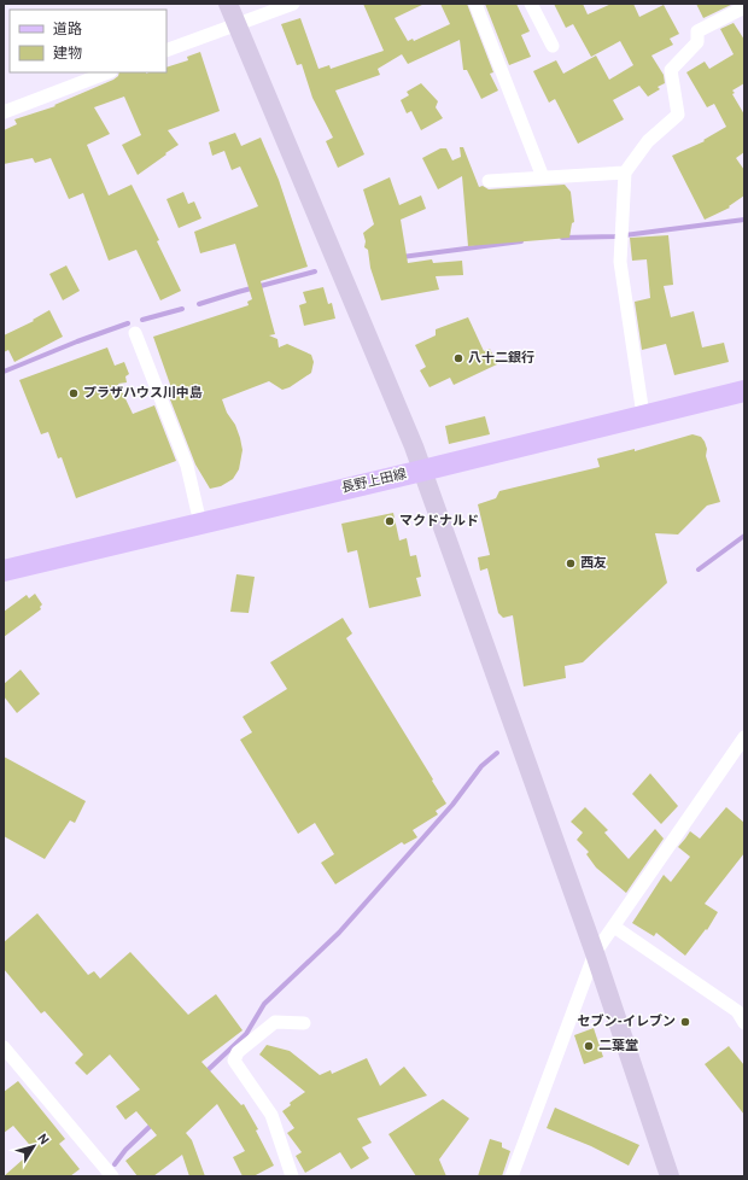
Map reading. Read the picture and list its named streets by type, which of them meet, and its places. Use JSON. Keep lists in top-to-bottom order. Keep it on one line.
{"streets":{"main road":["長野上田線"]},"places":["八十二銀行","プラザハウス川中島","マクドナルド","西友","セブン-イレブン","二葉堂"],"legend":["道路","建物"],"north":"top right"}
